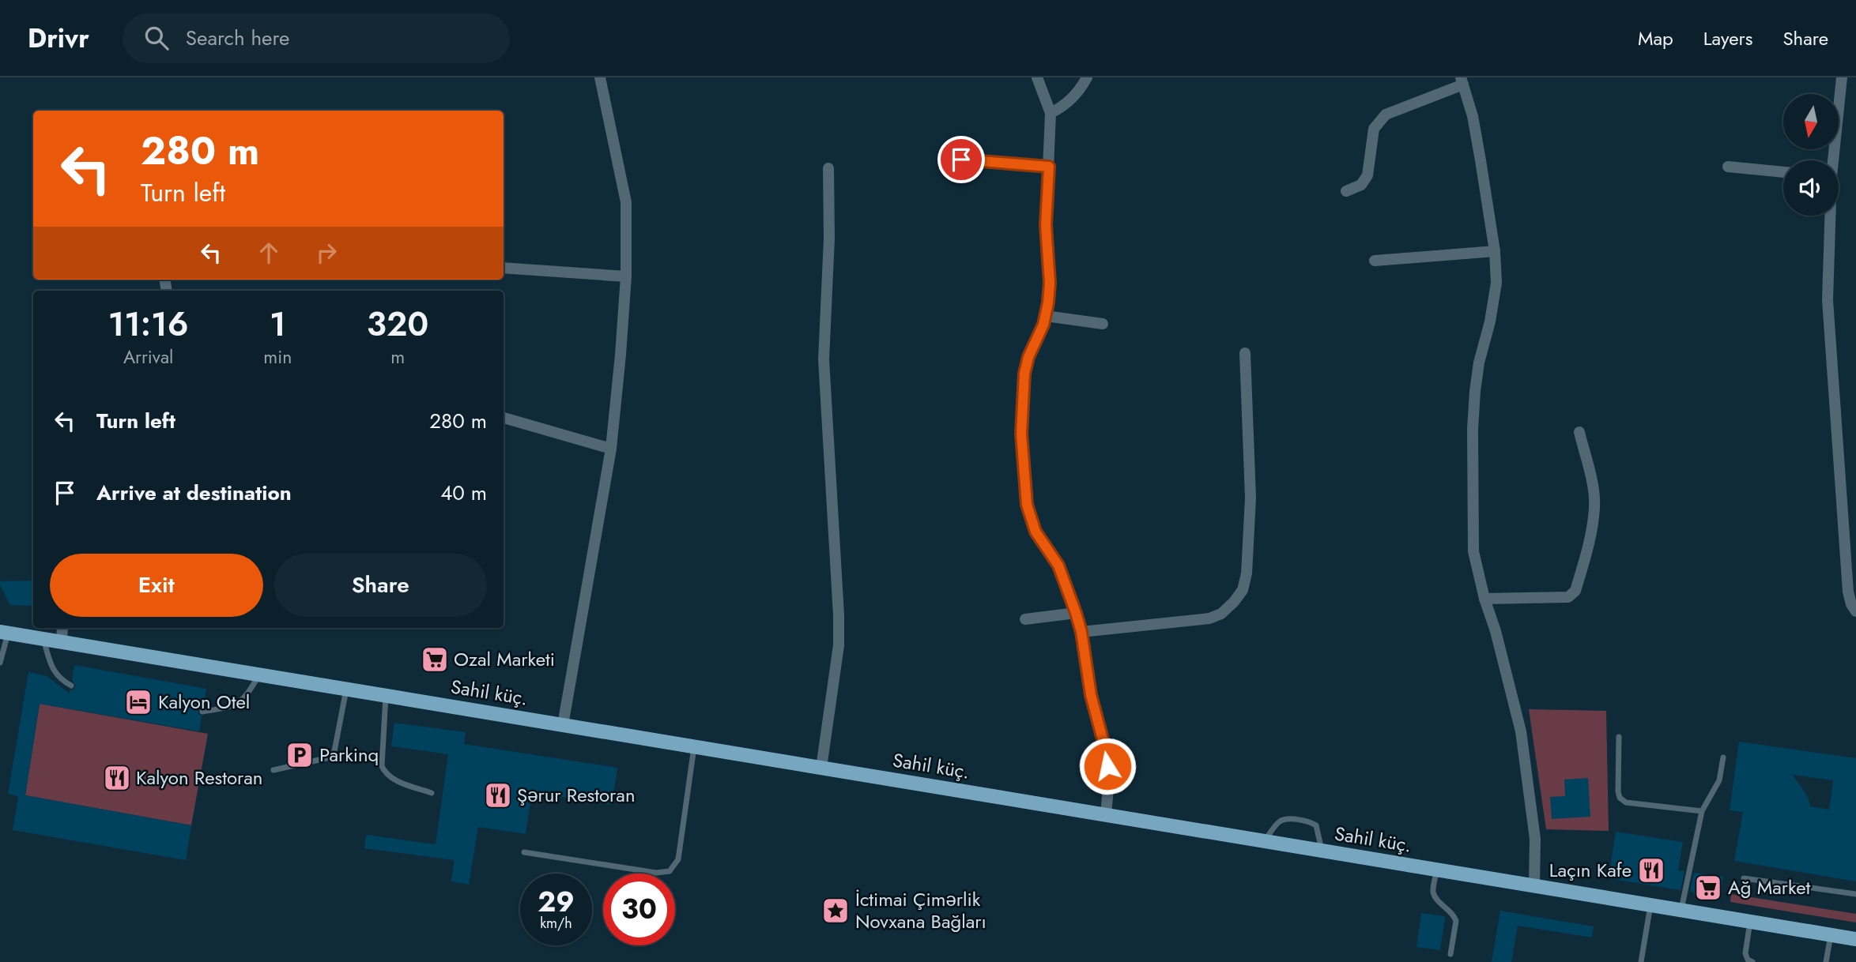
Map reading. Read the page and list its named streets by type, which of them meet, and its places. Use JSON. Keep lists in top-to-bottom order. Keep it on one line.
{"streets":{"main road":["Sahil küç."]},"places":{"supermarket":["Ozal Marketi","Ağ Market"],"hotel":["Kalyon Otel"],"parking":["Parkinq"],"restaurant":["Kalyon Restoran","Şərur Restoran","Laçın Kafe"],"place":["İctimai Çimərlik Novxana Bağları"]},"north":"bottom","page":{"header":"Drivr","search":"Search here","nav":["Map","Layers","Share"],"turn":["280 m","Turn left"],"eta":["11:16","Arrival","1","min","320","m"],"list":[{"name":"Turn left","value":"280 m"},{"name":"Arrive at destination","value":"40 m"}],"buttons":["Exit","Share"],"speed":"29 km/h","limit":"30"}}
